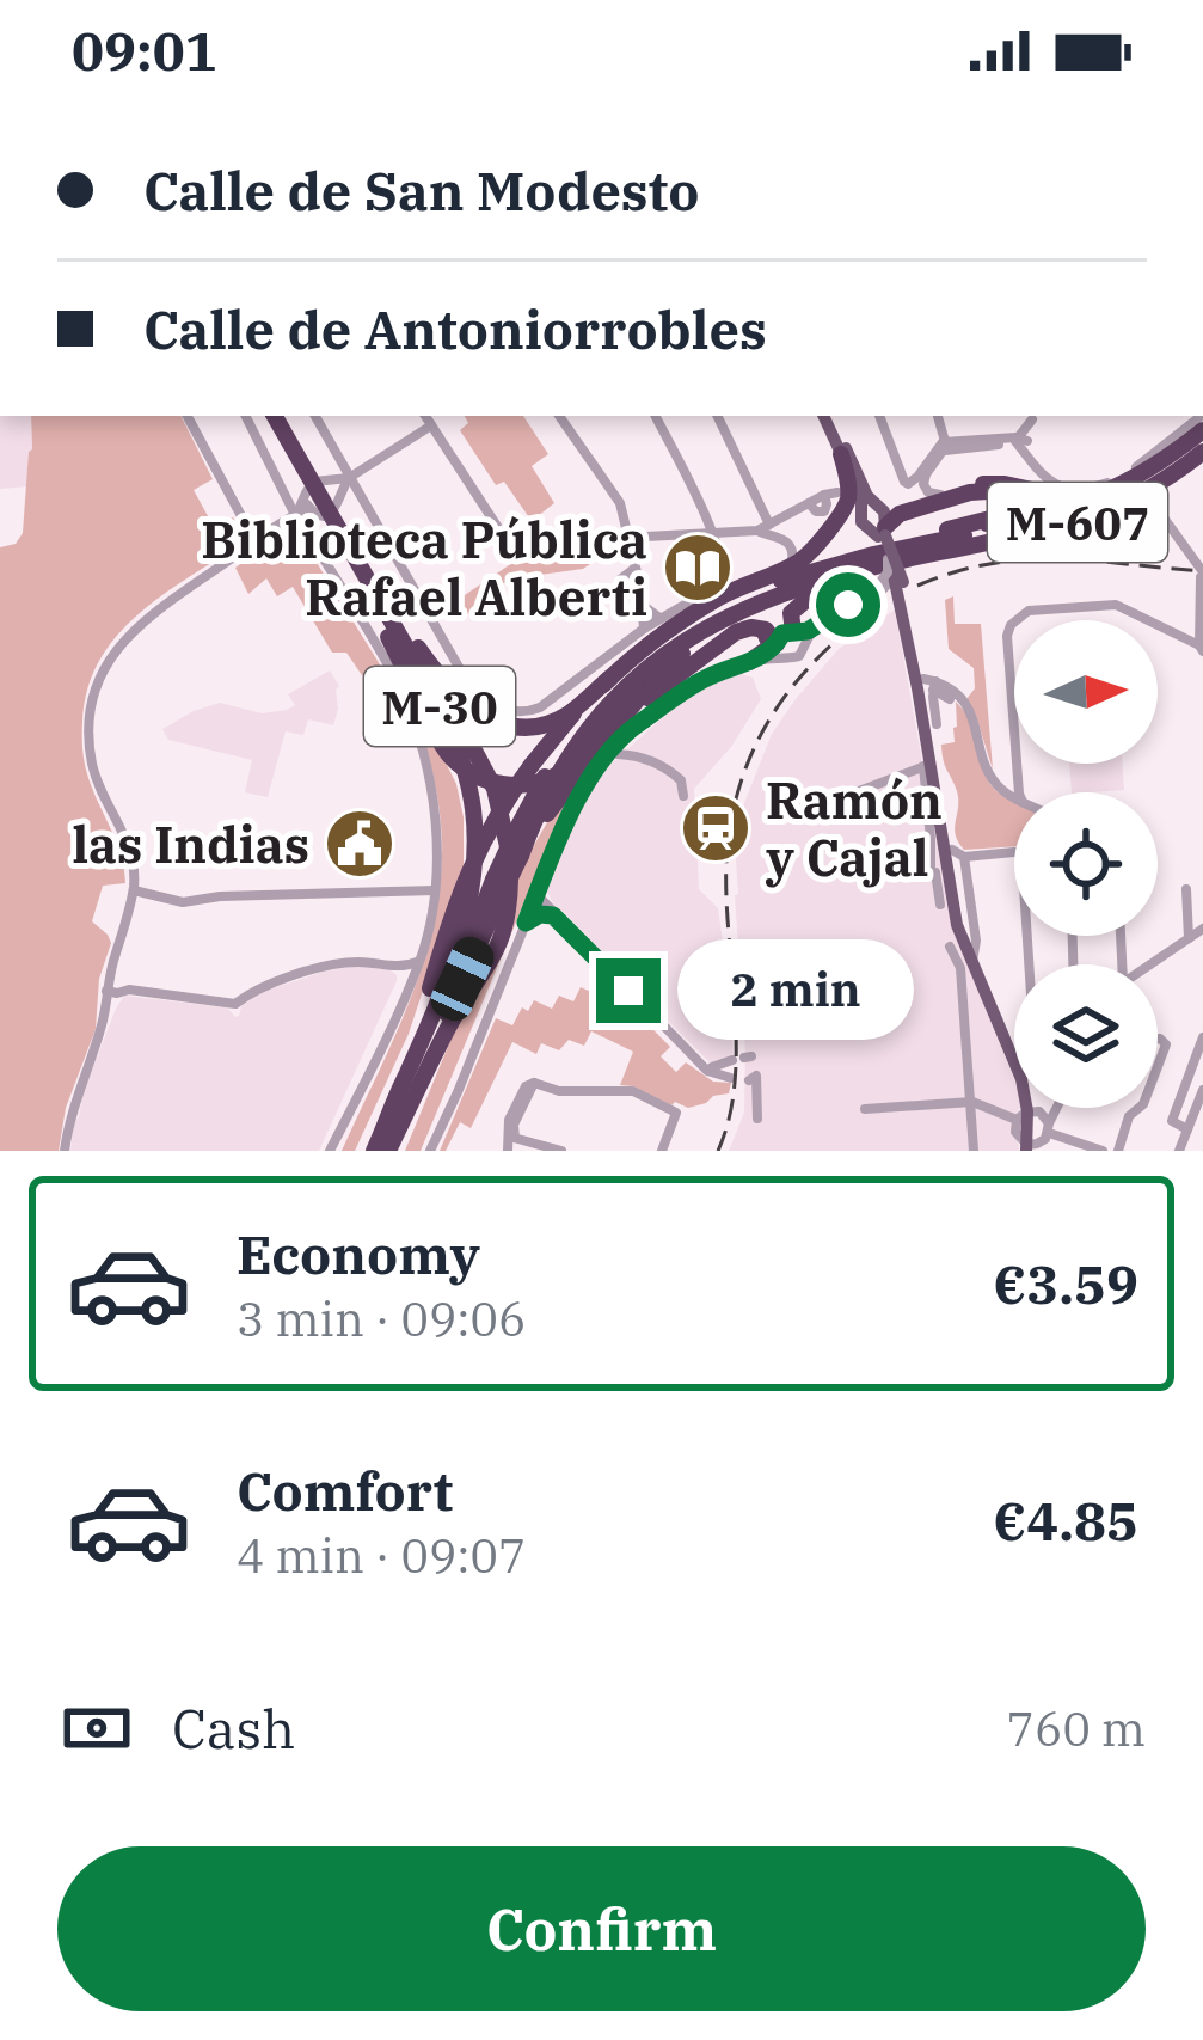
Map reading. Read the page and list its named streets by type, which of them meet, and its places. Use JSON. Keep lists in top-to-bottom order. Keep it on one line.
{"streets":{"highway":["M-607","M-30"]},"crossings":[["M-607","M-30"]],"places":{"library":["Biblioteca Pública Rafael Alberti"],"station":["Ramón y Cajal"],"public building":["las Indias"]},"north":"right","page":{"status":"09:01","banner":["Calle de San Modesto","Calle de Antoniorrobles"],"bubble":"2 min","list":[{"name":"Economy","note":"3 min · 09:06","value":"€3.59"},{"name":"Comfort","note":"4 min · 09:07","value":"€4.85"}],"pay":["Cash","760 m"],"buttons":"Confirm"}}
